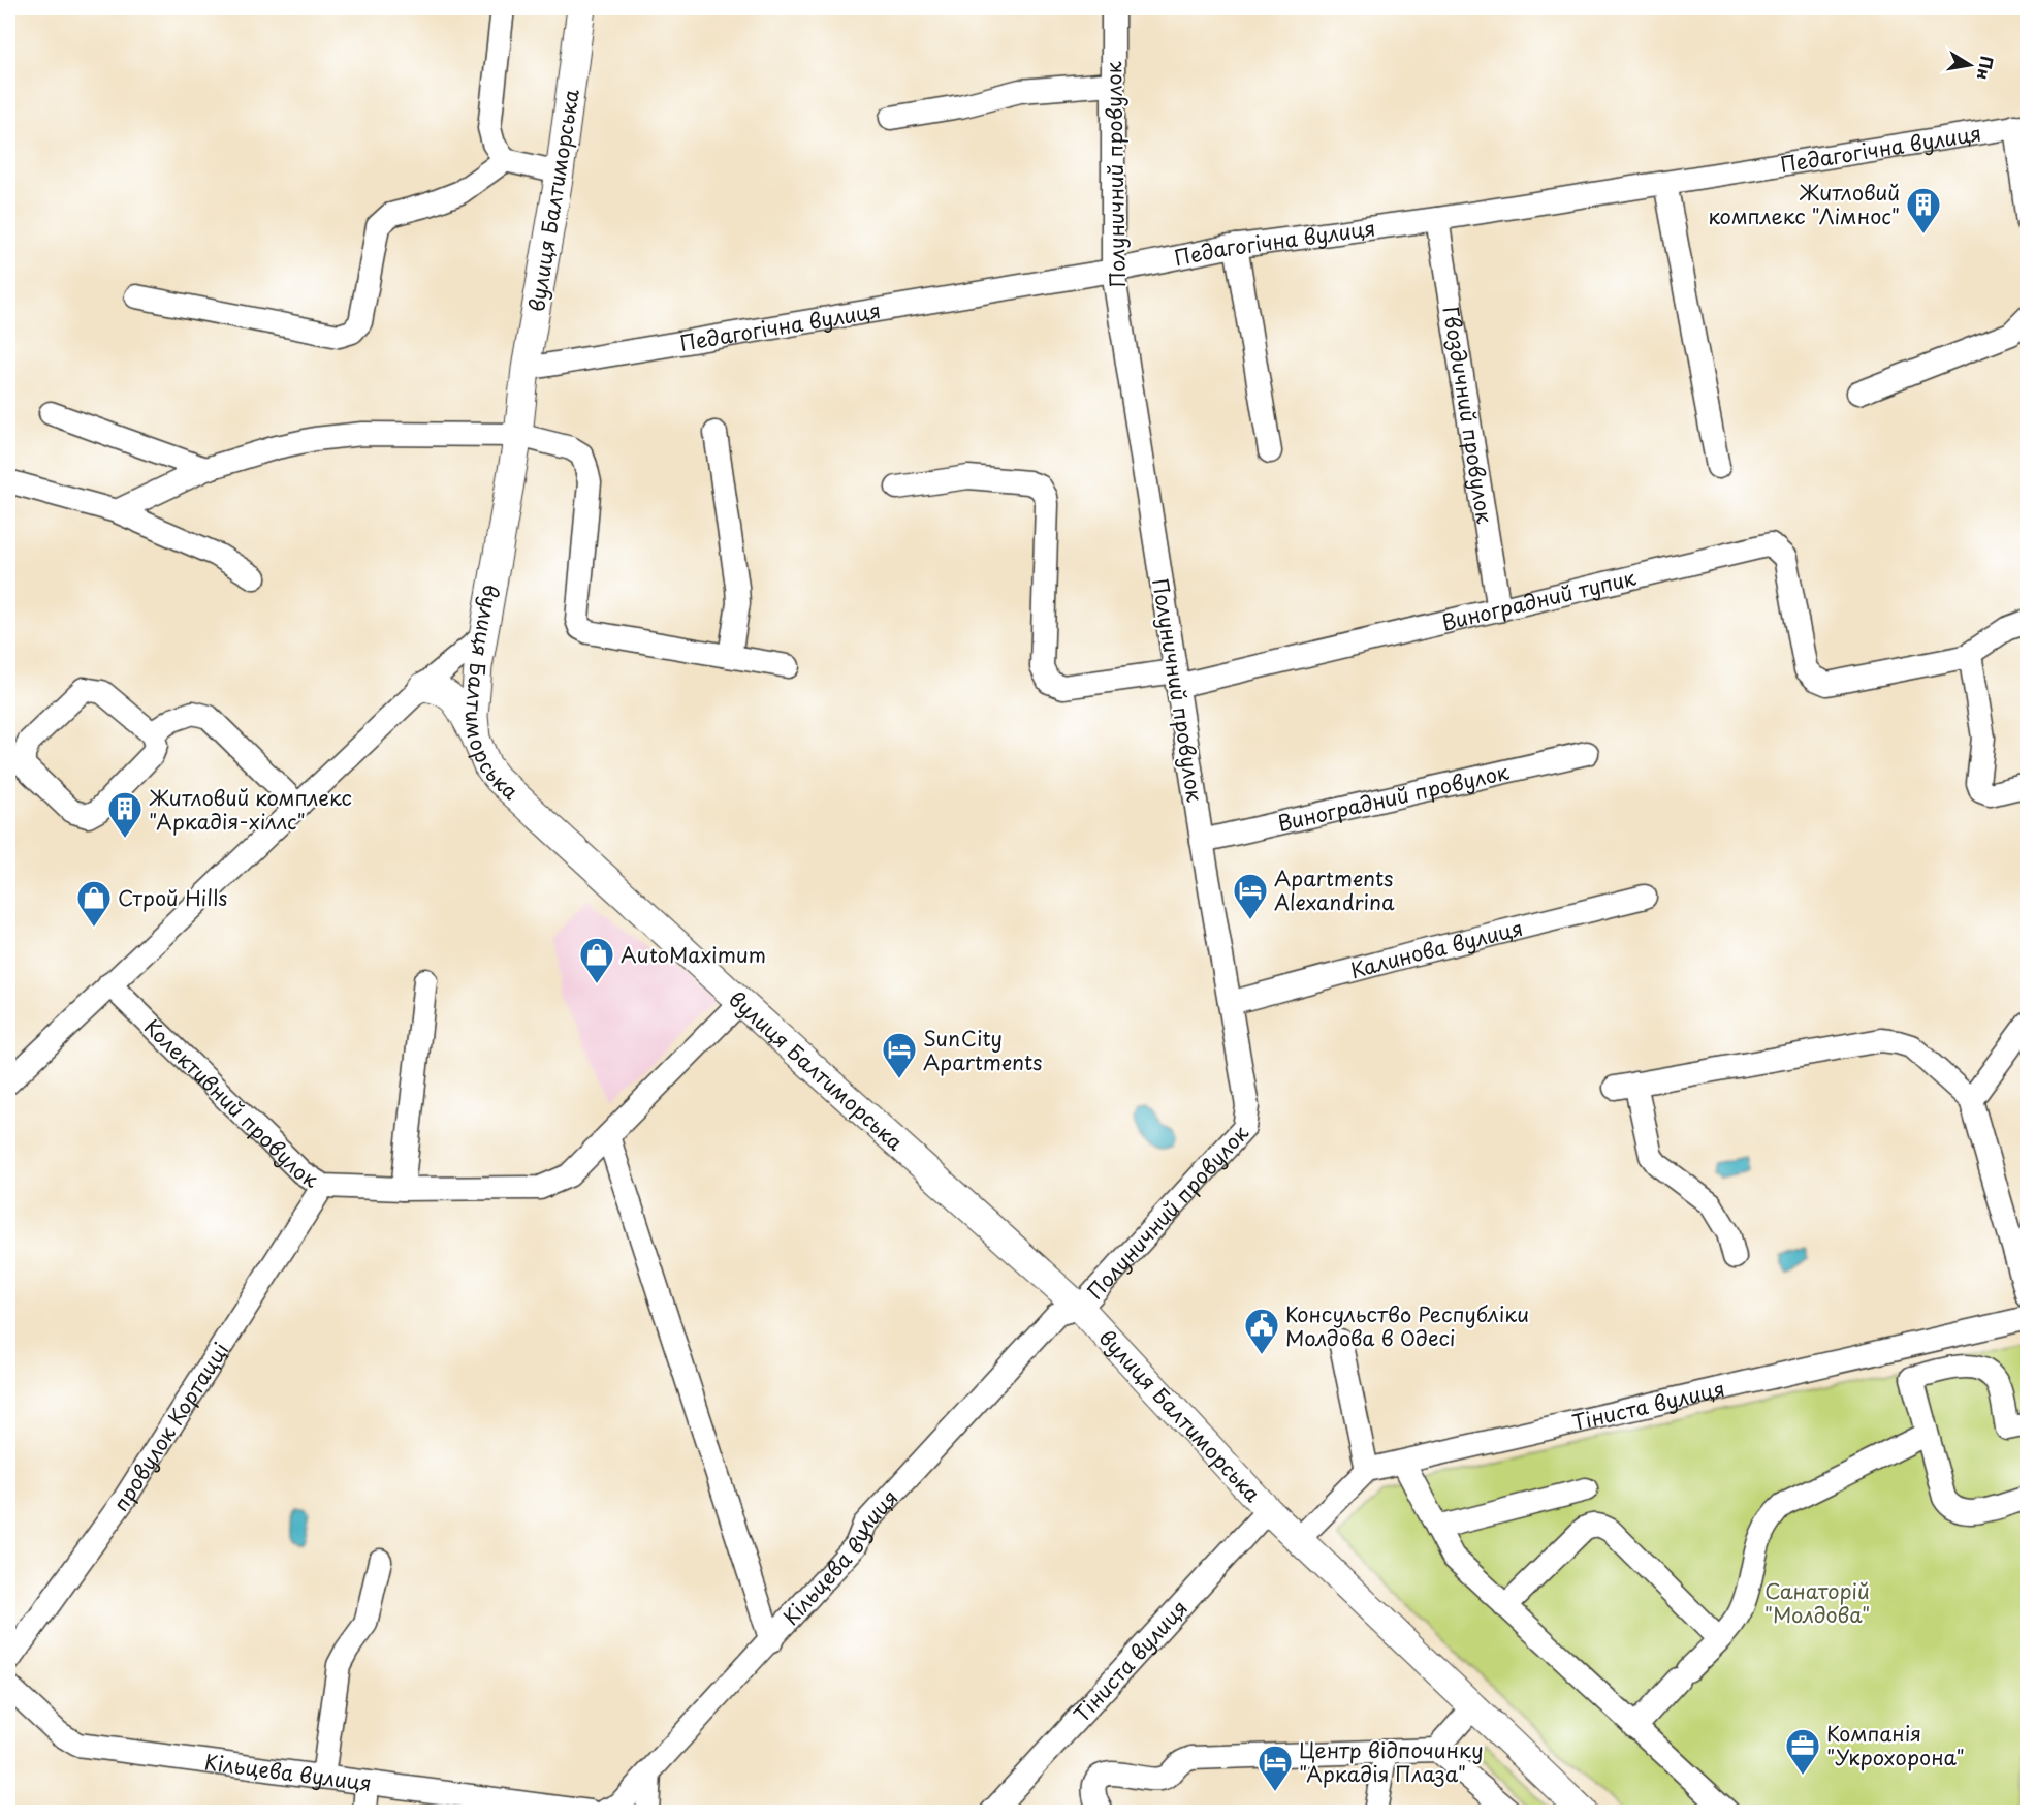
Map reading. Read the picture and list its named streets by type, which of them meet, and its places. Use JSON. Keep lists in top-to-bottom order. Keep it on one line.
{"streets":{"main road":["вулиця Балтиморська"],"street":["Педагогічна вулиця","Полуничний провулок","Гвоздичний провулок","Виноградний тупик","Виноградний провулок","Калинова вулиця","Колективний провулок","Тіниста вулиця","провулок Кортацці","Кільцева вулиця"]},"crossings":[["Педагогічна вулиця","Полуничний провулок"],["Педагогічна вулиця","вулиця Балтиморська"],["Педагогічна вулиця","Гвоздичний провулок"],["Полуничний провулок","вулиця Балтиморська"],["Полуничний провулок","Виноградний тупик"],["Полуничний провулок","Виноградний провулок"],["Полуничний провулок","Калинова вулиця"],["Полуничний провулок","Кільцева вулиця"],["вулиця Балтиморська","Колективний провулок"],["вулиця Балтиморська","Тіниста вулиця"],["вулиця Балтиморська","Кільцева вулиця"],["Гвоздичний провулок","Виноградний тупик"],["Колективний провулок","провулок Кортацці"]],"parks":["Санаторій \"Молдова\""],"places":{"building":["Житловий комплекс \"Лімнос\"","Житловий комплекс \"Аркадія-хіллс\""],"hotel":["Apartments Alexandrina","SunCity Apartments","Центр відпочинку \"Аркадія Плаза\""],"shop":["Строй Hills","AutoMaximum"],"public building":["Консульство Республіки Молдова в Одесі"],"office":["Компанія \"Укрохорона\""]},"north":"right"}
